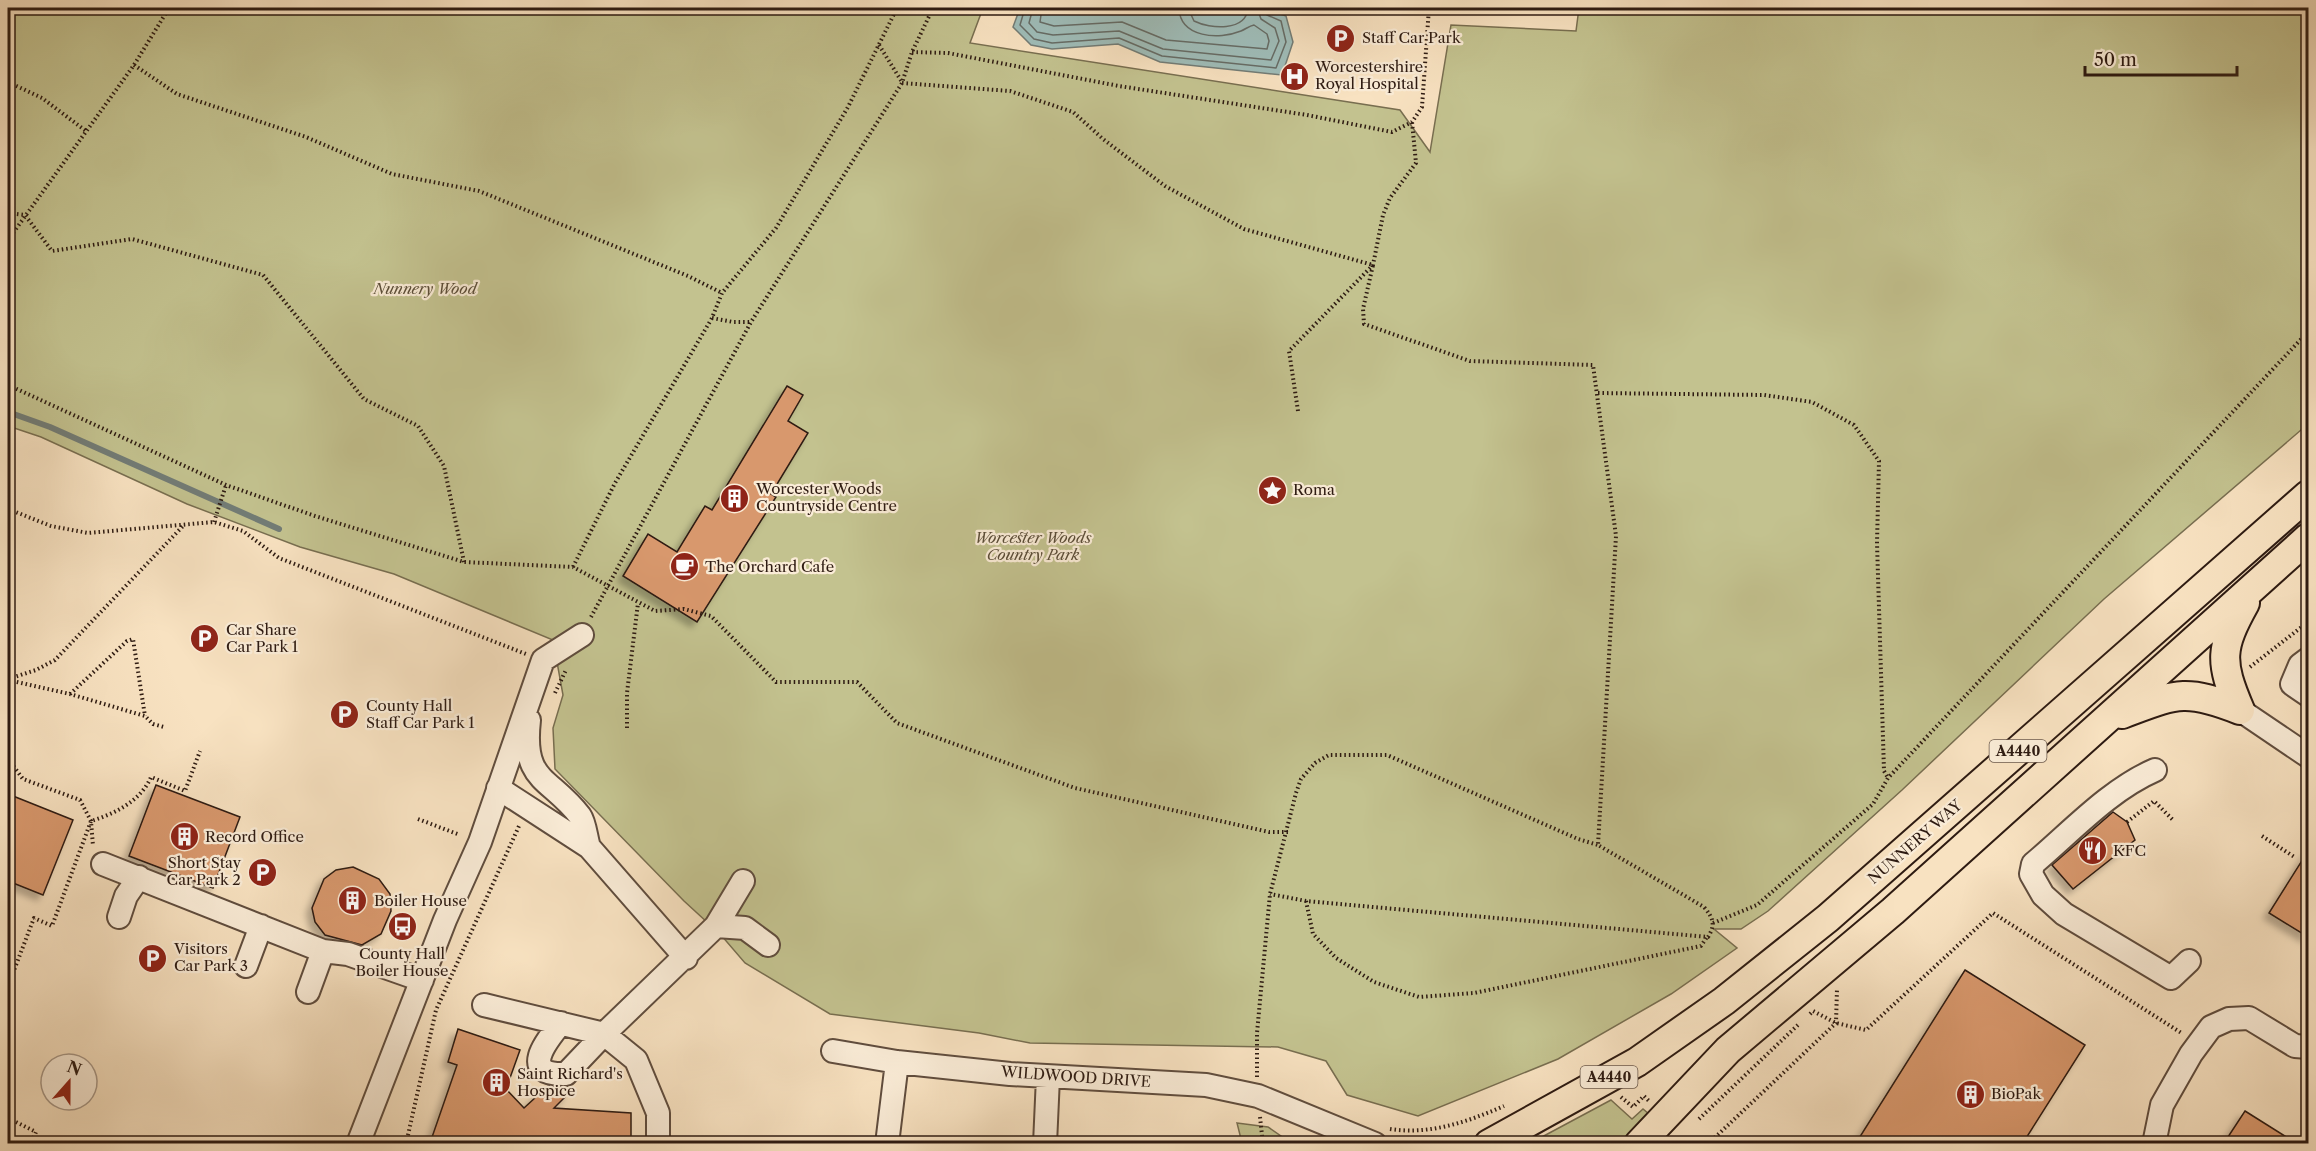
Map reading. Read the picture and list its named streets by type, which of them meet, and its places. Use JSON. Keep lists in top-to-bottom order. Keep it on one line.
{"streets":{"main road":["A4440","NUNNERY WAY"],"street":["WILDWOOD DRIVE"]},"parks":["Nunnery Wood","Worcester Woods Country Park"],"places":{"parking":["Staff Car Park","Car Share Car Park 1","County Hall Staff Car Park 1","Short Stay Car Park 2","Visitors Car Park 3"],"hospital":["Worcestershire Royal Hospital"],"place":["Roma"],"building":["Worcester Woods Countryside Centre","Record Office","Boiler House","Saint Richard's Hospice","BioPak"],"cafe":["The Orchard Cafe"],"restaurant":["KFC"],"bus stop":["County Hall Boiler House"]},"scale_bar":"50 m","north":"top"}
